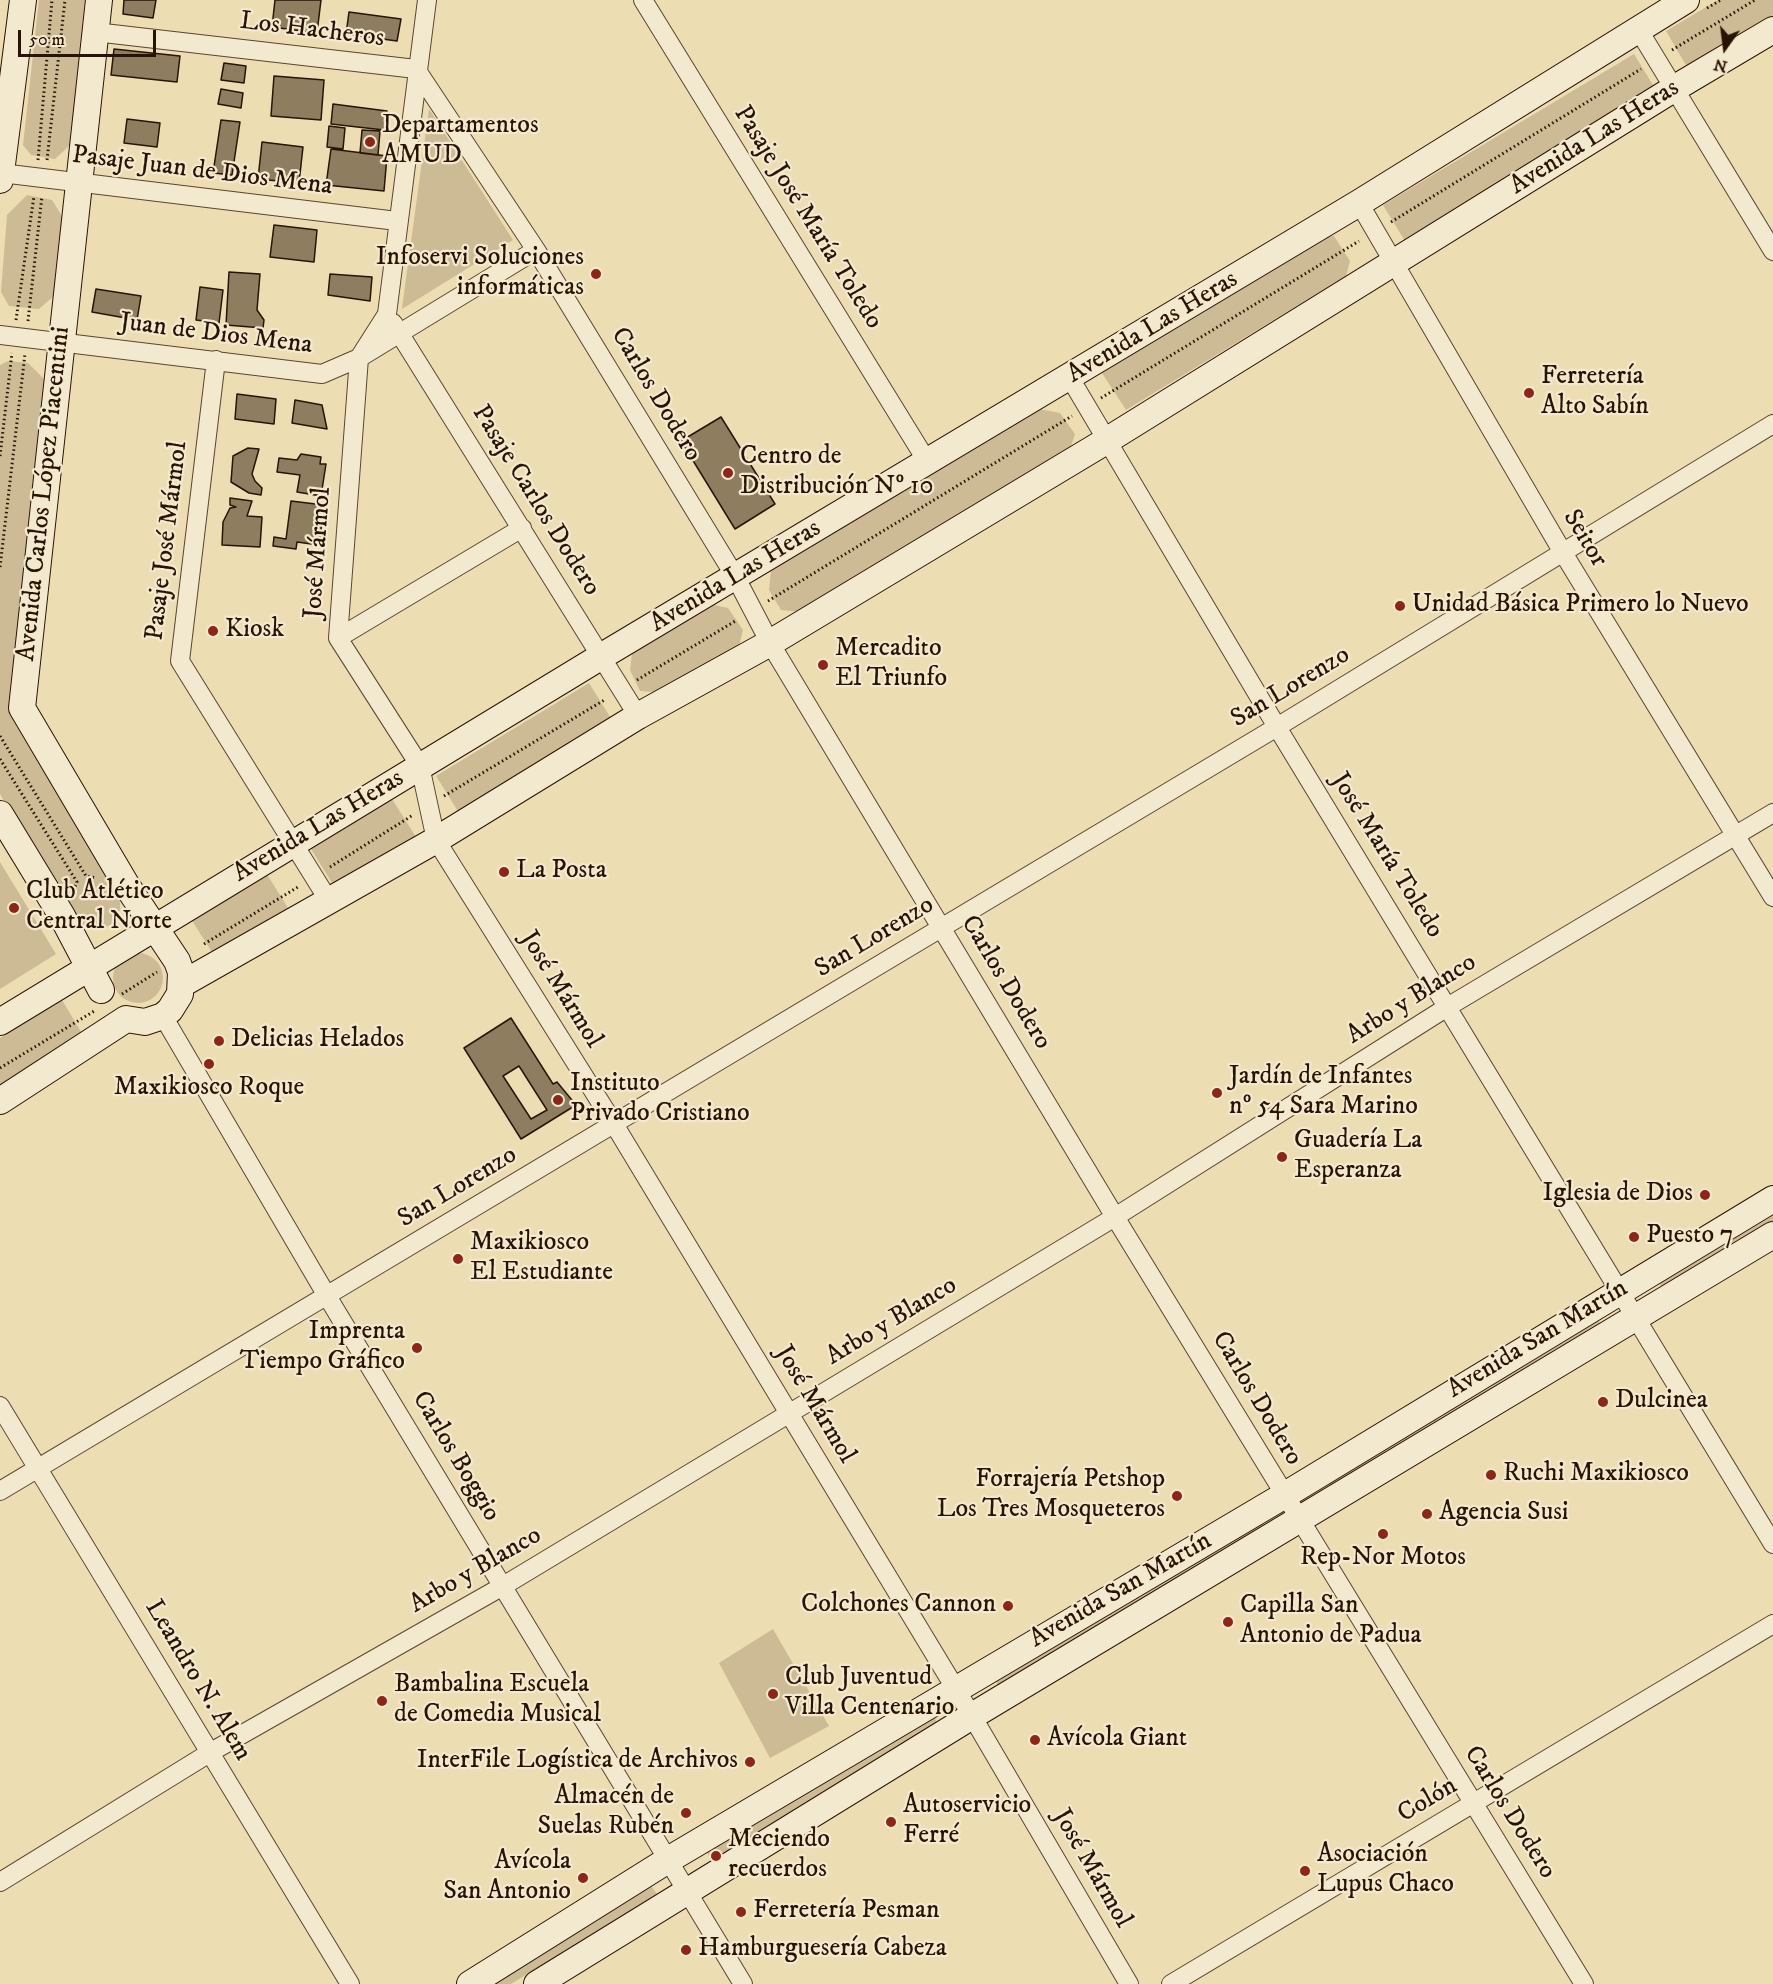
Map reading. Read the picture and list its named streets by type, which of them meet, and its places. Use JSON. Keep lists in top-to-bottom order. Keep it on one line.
{"streets":{"main road":["Avenida Las Heras","Avenida Carlos López Piacentini","Avenida San Martín"],"street":["Los Hacheros","Pasaje Juan de Dios Mena","Pasaje José María Toledo","Juan de Dios Mena","Carlos Dodero","Pasaje Carlos Dodero","Seitor","Pasaje José Mármol","José Mármol","San Lorenzo","José María Toledo","Arbo y Blanco","Carlos Boggio","Leandro N. Alem","Colón"]},"crossings":[["Los Hacheros","Carlos Dodero"],["Los Hacheros","Avenida Carlos López Piacentini"],["Los Hacheros","José Mármol"],["Avenida Las Heras","Pasaje José María Toledo"],["Avenida Las Heras","Carlos Dodero"],["Avenida Las Heras","Avenida Carlos López Piacentini"],["Avenida Las Heras","Pasaje Carlos Dodero"],["Avenida Las Heras","Seitor"],["Avenida Las Heras","Pasaje José Mármol"],["Avenida Las Heras","José Mármol"],["Avenida Las Heras","José María Toledo"],["Avenida Las Heras","Carlos Boggio"],["Pasaje Juan de Dios Mena","Avenida Carlos López Piacentini"],["Pasaje Juan de Dios Mena","José Mármol"],["Juan de Dios Mena","Carlos Dodero"],["Juan de Dios Mena","Avenida Carlos López Piacentini"],["Juan de Dios Mena","Pasaje Carlos Dodero"],["Juan de Dios Mena","Pasaje José Mármol"],["Juan de Dios Mena","José Mármol"],["Carlos Dodero","José Mármol"],["Carlos Dodero","San Lorenzo"],["Carlos Dodero","Arbo y Blanco"],["Carlos Dodero","Avenida San Martín"],["Carlos Dodero","Colón"],["Avenida Carlos López Piacentini","Carlos Boggio"],["Pasaje Carlos Dodero","José Mármol"],["Seitor","San Lorenzo"],["Seitor","Arbo y Blanco"],["José Mármol","San Lorenzo"],["José Mármol","Arbo y Blanco"],["José Mármol","Avenida San Martín"],["San Lorenzo","José María Toledo"],["San Lorenzo","Carlos Boggio"],["San Lorenzo","Leandro N. Alem"],["José María Toledo","Arbo y Blanco"],["José María Toledo","Avenida San Martín"],["Arbo y Blanco","Carlos Boggio"],["Arbo y Blanco","Leandro N. Alem"],["Avenida San Martín","Carlos Boggio"]],"places":["Departamentos AMUD","Infoservi Soluciones informáticas","Ferretería Alto Sabín","Centro de Distribución Nº 10","Unidad Básica Primero lo Nuevo","Kiosk","Mercadito El Triunfo","La Posta","Club Atlético Central Norte","Delicias Helados","Maxikiosco Roque","Jardín de Infantes nº 54 Sara Marino","Instituto Privado Cristiano","Guadería La Esperanza","Iglesia de Dios","Puesto 7","Maxikiosco El Estudiante","Imprenta Tiempo Gráfico","Dulcinea","Ruchi Maxikiosco","Forrajería Petshop Los Tres Mosqueteros","Agencia Susi","Rep-Nor Motos","Colchones Cannon","Capilla San Antonio de Padua","Club Juventud Villa Centenario","Bambalina Escuela de Comedia Musical","Avícola Giant","InterFile Logística de Archivos","Almacén de Suelas Rubén","Autoservicio Ferré","Meciendo recuerdos","Asociación Lupus Chaco","Avícola San Antonio","Ferretería Pesman","Hamburguesería Cabeza"],"scale_bar":"50 m","north":"bottom"}
